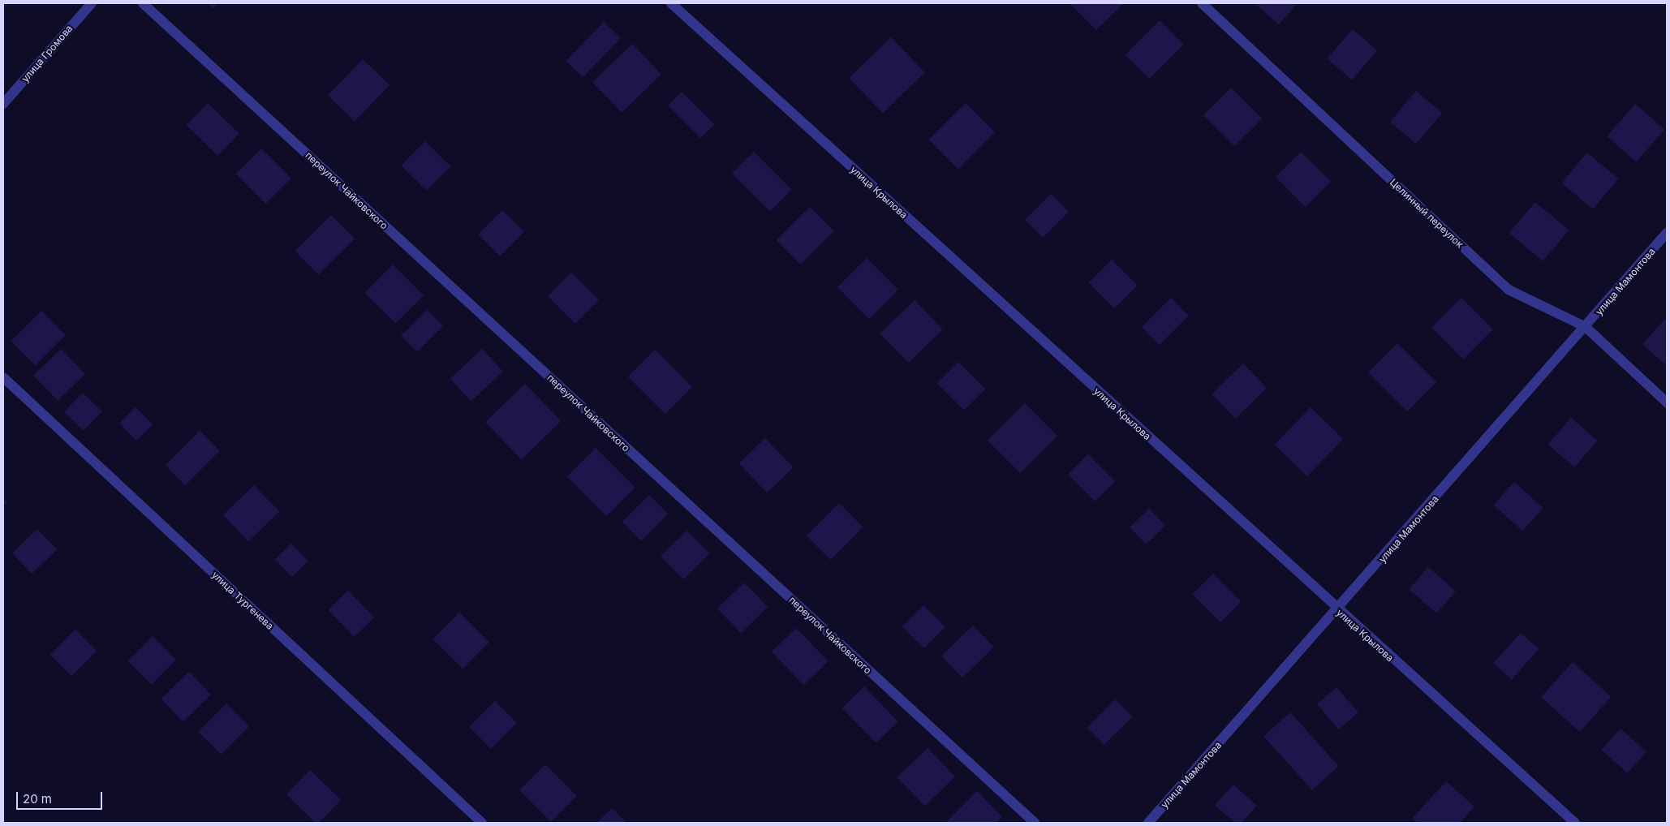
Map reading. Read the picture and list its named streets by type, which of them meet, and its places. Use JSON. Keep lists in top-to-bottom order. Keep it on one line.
{"streets":{"street":["улица Громова","переулок Чайковского","улица Крылова","Целинный переулок","улица Мамонтова","улица Тургенева"]},"crossings":[["улица Крылова","улица Мамонтова"],["Целинный переулок","улица Мамонтова"]],"scale_bar":"20 m"}
